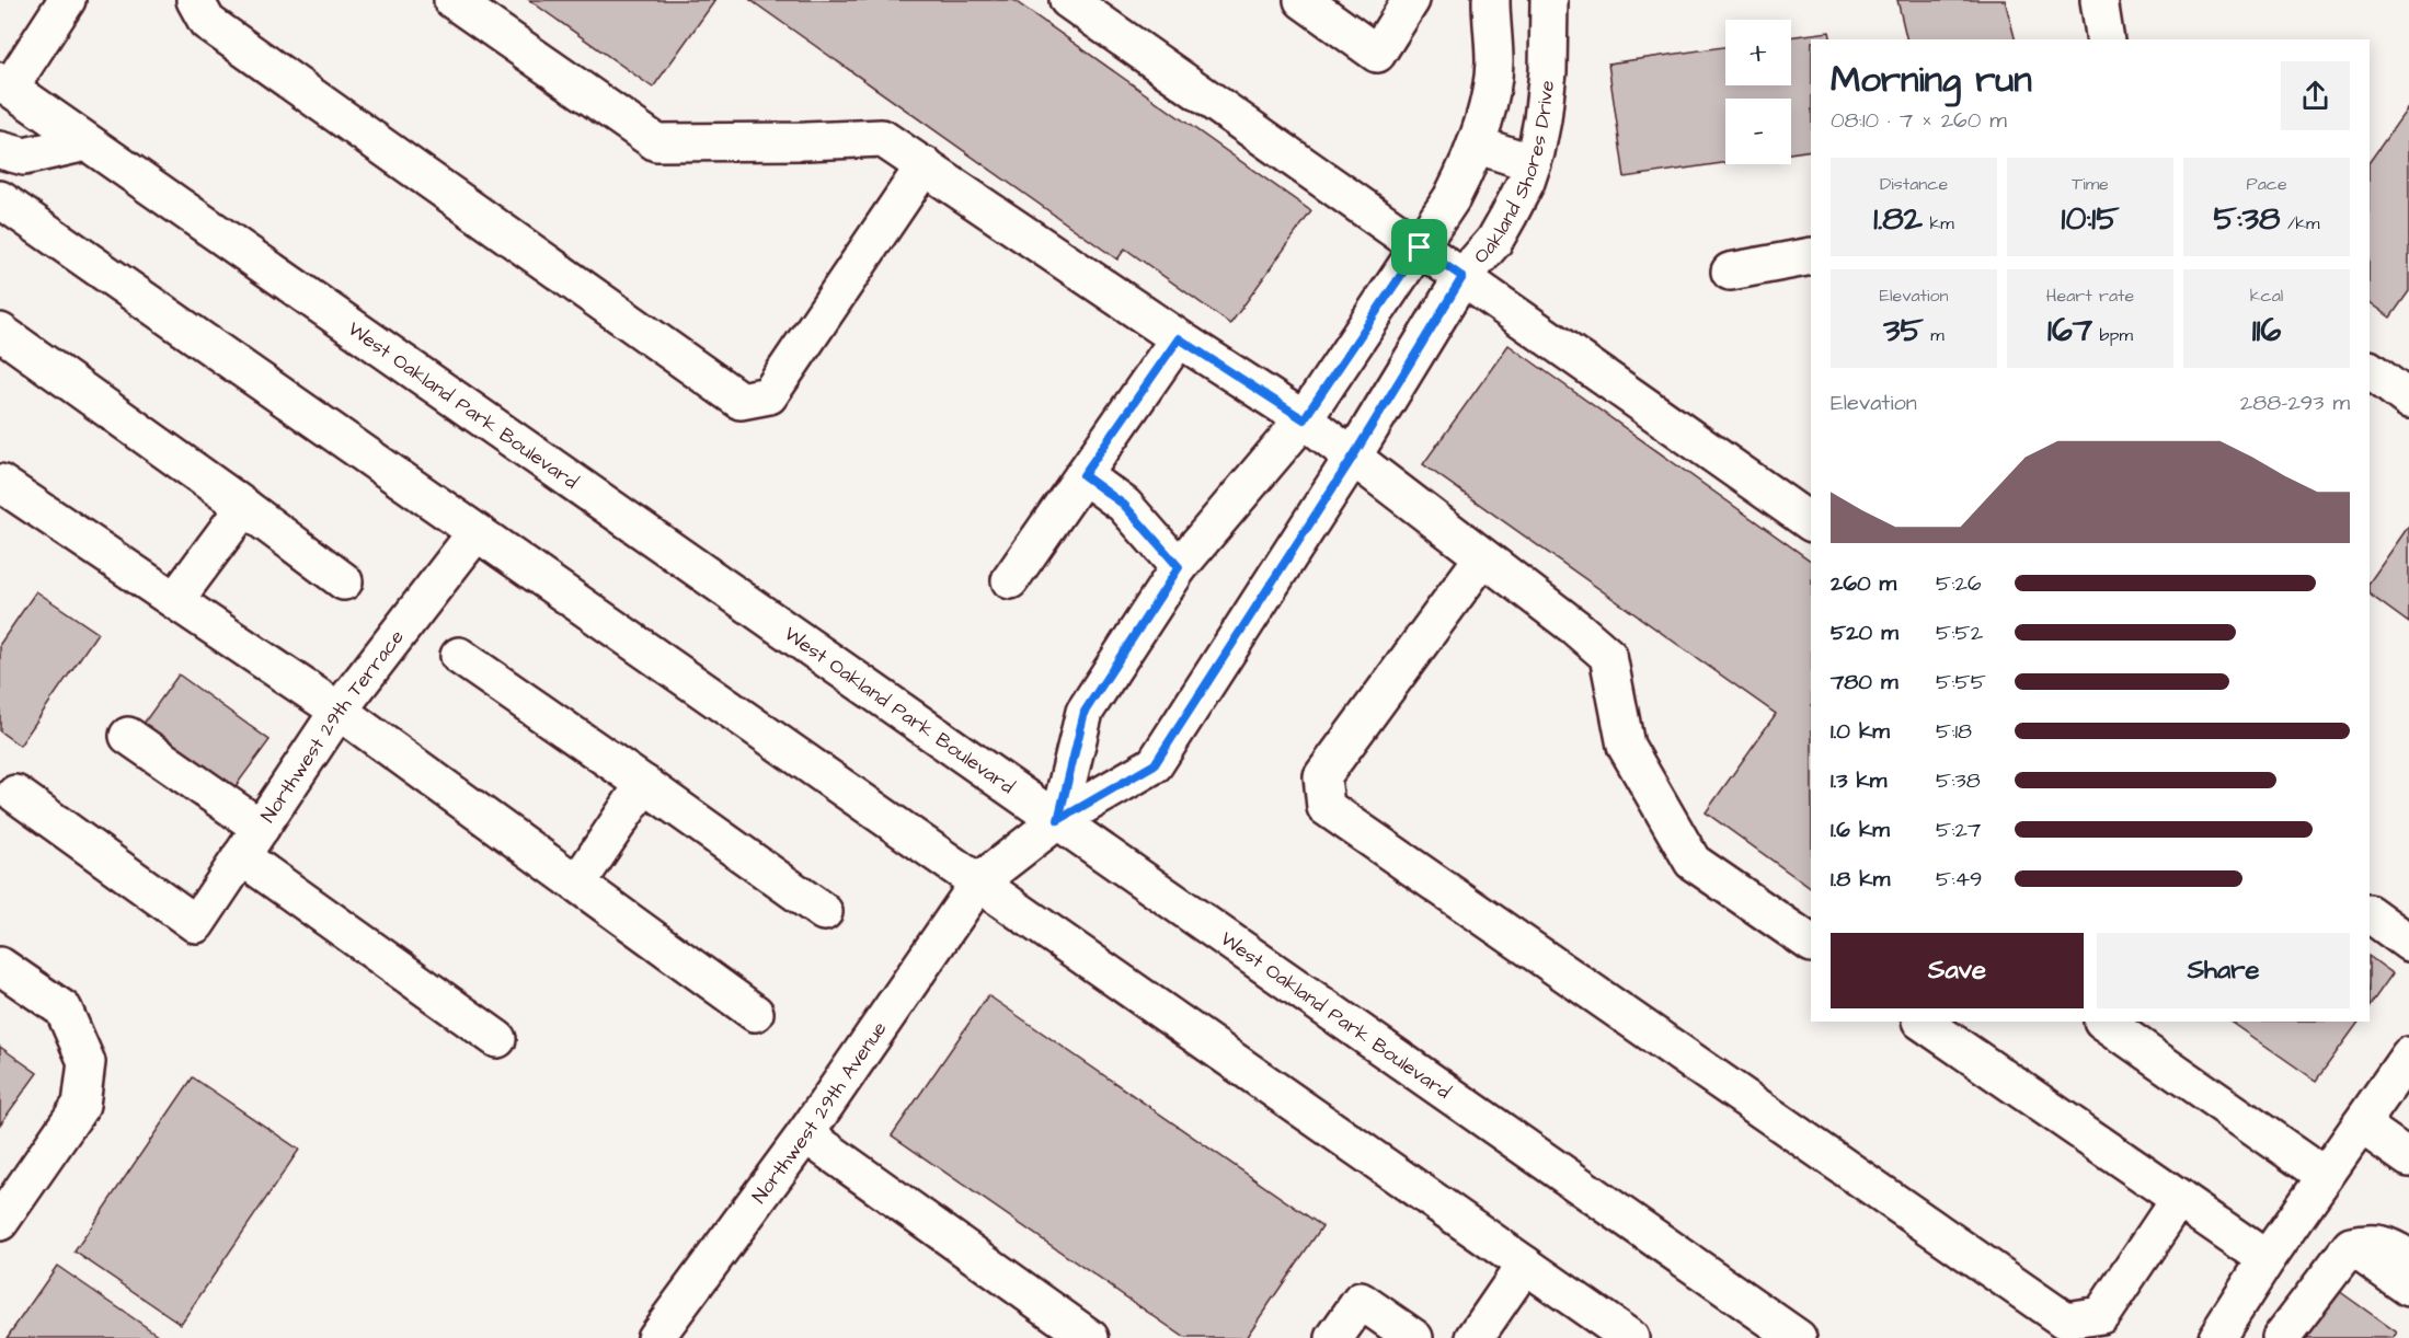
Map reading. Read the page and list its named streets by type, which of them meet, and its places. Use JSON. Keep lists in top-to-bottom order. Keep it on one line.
{"streets":{"main road":["Oakland Shores Drive","West Oakland Park Boulevard","Northwest 29th Terrace","Northwest 29th Avenue"]},"crossings":[["Oakland Shores Drive","West Oakland Park Boulevard"],["Oakland Shores Drive","Northwest 29th Avenue"]],"page":{"map_buttons":["+","−"],"heading":["Morning run","08:10 · 7 × 260 m"],"stats":[["Distance","1.82 km"],["Time","10:15"],["Pace","5:38 /km"],["Elevation","35 m"],["Heart rate","167 bpm"],["kcal","116"]],"chart":["Elevation","288–293 m"],"list":[{"name":"260 m","note":"5:26"},{"name":"520 m","note":"5:52"},{"name":"780 m","note":"5:55"},{"name":"1.0 km","note":"5:18"},{"name":"1.3 km","note":"5:38"},{"name":"1.6 km","note":"5:27"},{"name":"1.8 km","note":"5:49"}],"buttons":["Save","Share"]}}
